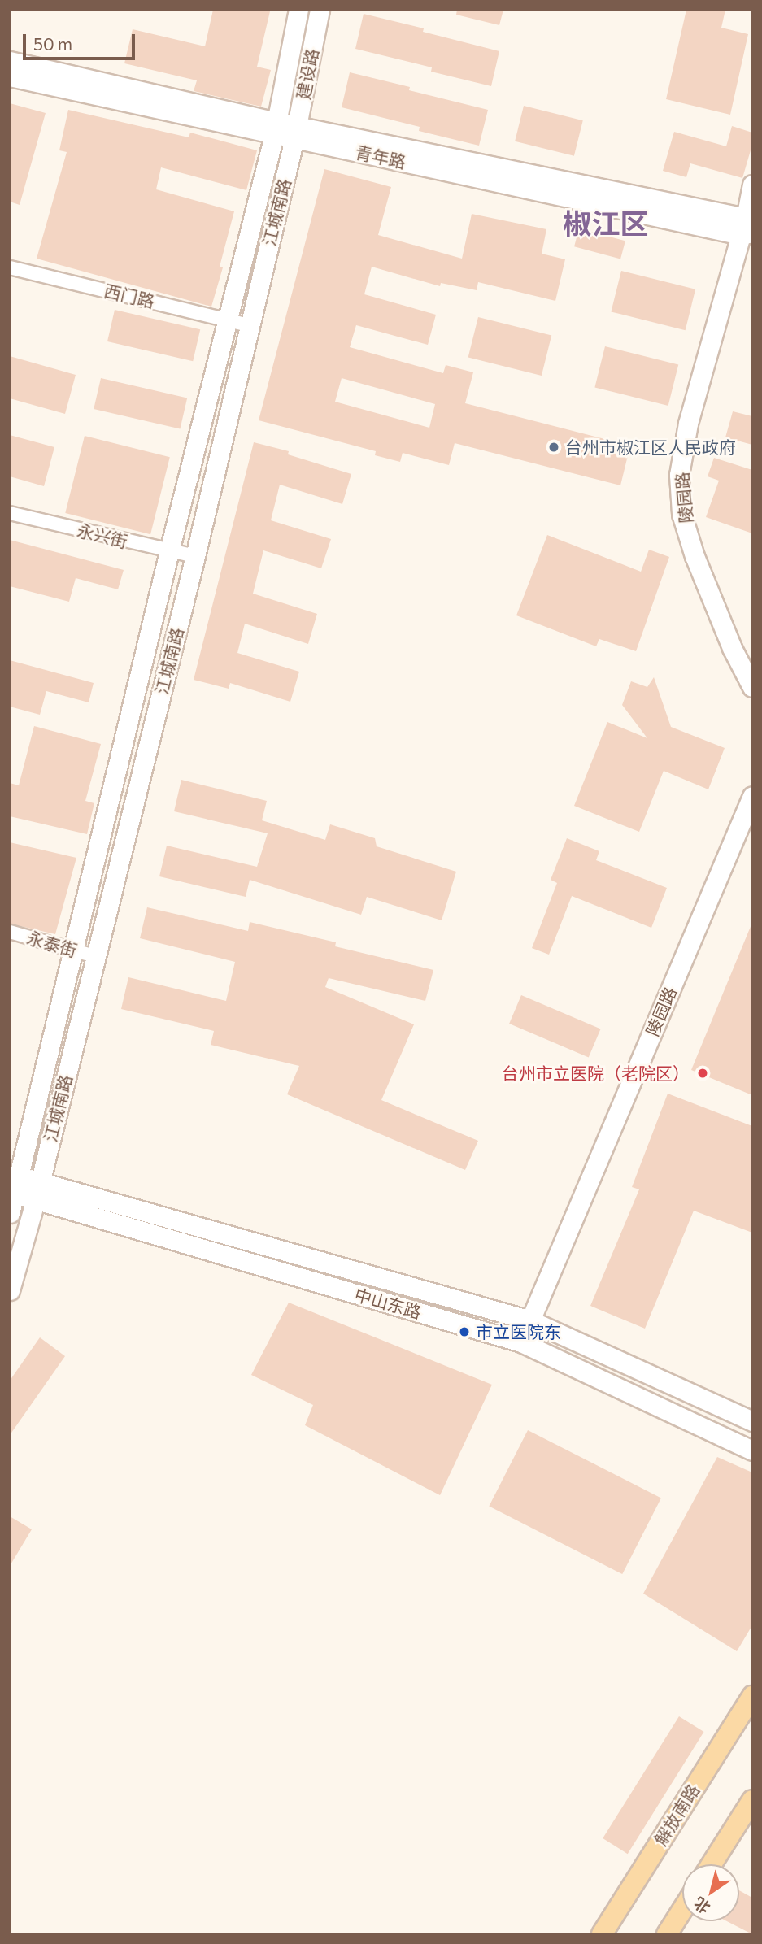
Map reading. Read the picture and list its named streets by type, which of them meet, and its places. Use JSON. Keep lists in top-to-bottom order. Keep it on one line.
{"streets":{"main road":["建设路","青年路","江城南路","陵园路","中山东路","解放南路"],"street":["西门路","永兴街","永泰街"]},"crossings":[["建设路","青年路"],["建设路","江城南路"],["青年路","江城南路"],["青年路","陵园路"],["江城南路","西门路"],["江城南路","永兴街"],["江城南路","永泰街"],["江城南路","中山东路"],["陵园路","中山东路"]],"districts":["椒江区"],"places":["台州市椒江区人民政府","台州市立医院（老院区）","市立医院东"],"scale_bar":"50 m","north":"bottom left"}
